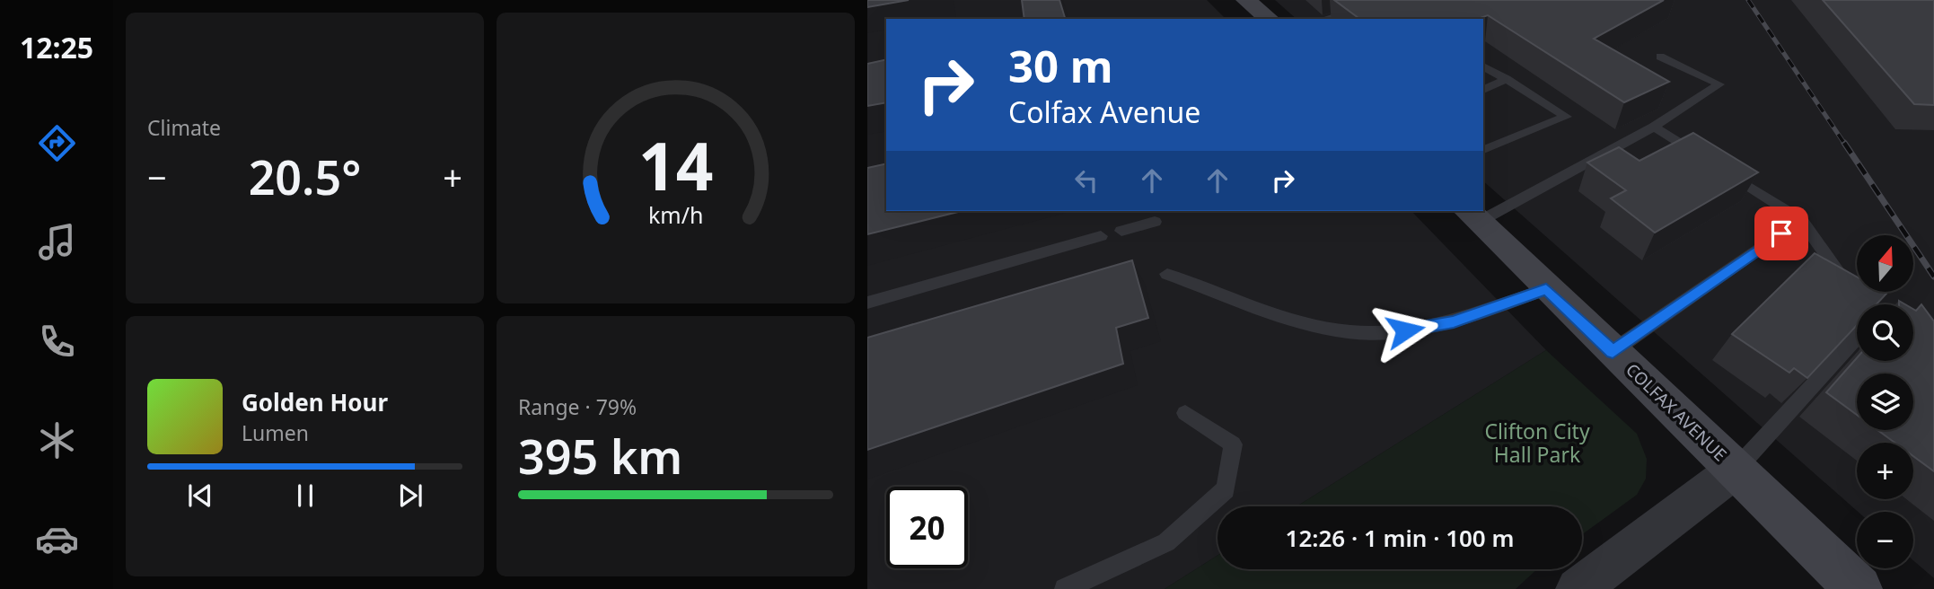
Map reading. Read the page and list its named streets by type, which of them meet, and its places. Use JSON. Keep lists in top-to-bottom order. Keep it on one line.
{"streets":{"street":["COLFAX AVENUE"]},"parks":["Clifton City Hall Park"],"north":"top","page":{"tabs":"12:25","tile":["Climate",["Range · 79%","395 km"]],"turn":["30 m","Colfax Avenue"],"heat":["−","20.5°","+"],"map_buttons":["+","−"],"song":["Golden Hour","Lumen"],"limit":"20","trip":"12:26 · 1 min · 100 m","gauge":["14","km/h"]}}
